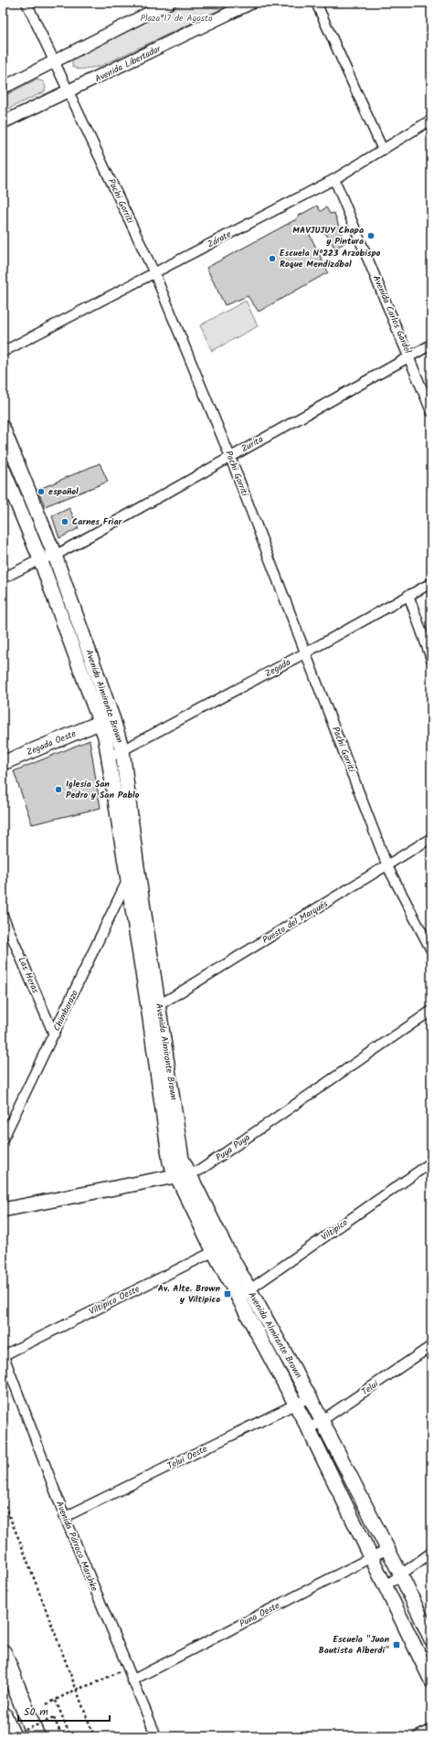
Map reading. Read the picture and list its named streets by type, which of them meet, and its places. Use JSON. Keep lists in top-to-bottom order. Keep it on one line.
{"streets":{"main road":["Avenida Almirante Brown","Zegada Oeste","Puya Puya"],"street":["Avenida Libertador","Pachi Gorriti","Zárate","Avenida Carlos Gardel","Zurita","Zegada","Puesto del Marqués","Las Heras","Chimborazo","Viltipico","Viltipico Oeste","Telui","Telui Oeste","Avenida Párroco Marshke","Puna Oeste"]},"crossings":[["Avenida Libertador","Pachi Gorriti"],["Pachi Gorriti","Zárate"],["Pachi Gorriti","Zurita"],["Pachi Gorriti","Zegada"],["Pachi Gorriti","Puesto del Marqués"],["Zárate","Avenida Carlos Gardel"],["Avenida Carlos Gardel","Zurita"],["Zurita","Avenida Almirante Brown"],["Zegada","Avenida Almirante Brown"],["Avenida Almirante Brown","Zegada Oeste"],["Avenida Almirante Brown","Puesto del Marqués"],["Avenida Almirante Brown","Chimborazo"],["Avenida Almirante Brown","Puya Puya"],["Avenida Almirante Brown","Viltipico"],["Avenida Almirante Brown","Viltipico Oeste"],["Avenida Almirante Brown","Telui"],["Avenida Almirante Brown","Telui Oeste"],["Avenida Almirante Brown","Puna Oeste"],["Las Heras","Chimborazo"],["Viltipico Oeste","Avenida Párroco Marshke"],["Telui Oeste","Avenida Párroco Marshke"],["Avenida Párroco Marshke","Puna Oeste"]],"parks":["Plaza 17 de Agosto"],"places":{"other":["MAVJUJUY Chapa y Pintura","Escuela Nº223 Arzobispo Roque Mendizábal","español","Carnes Friar","Iglesia San Pedro y San Pablo"],"transit":["Av. Alte. Brown y Viltipico","Escuela \"Juan Bautista Alberdi\""]},"scale_bar":"50 m"}
